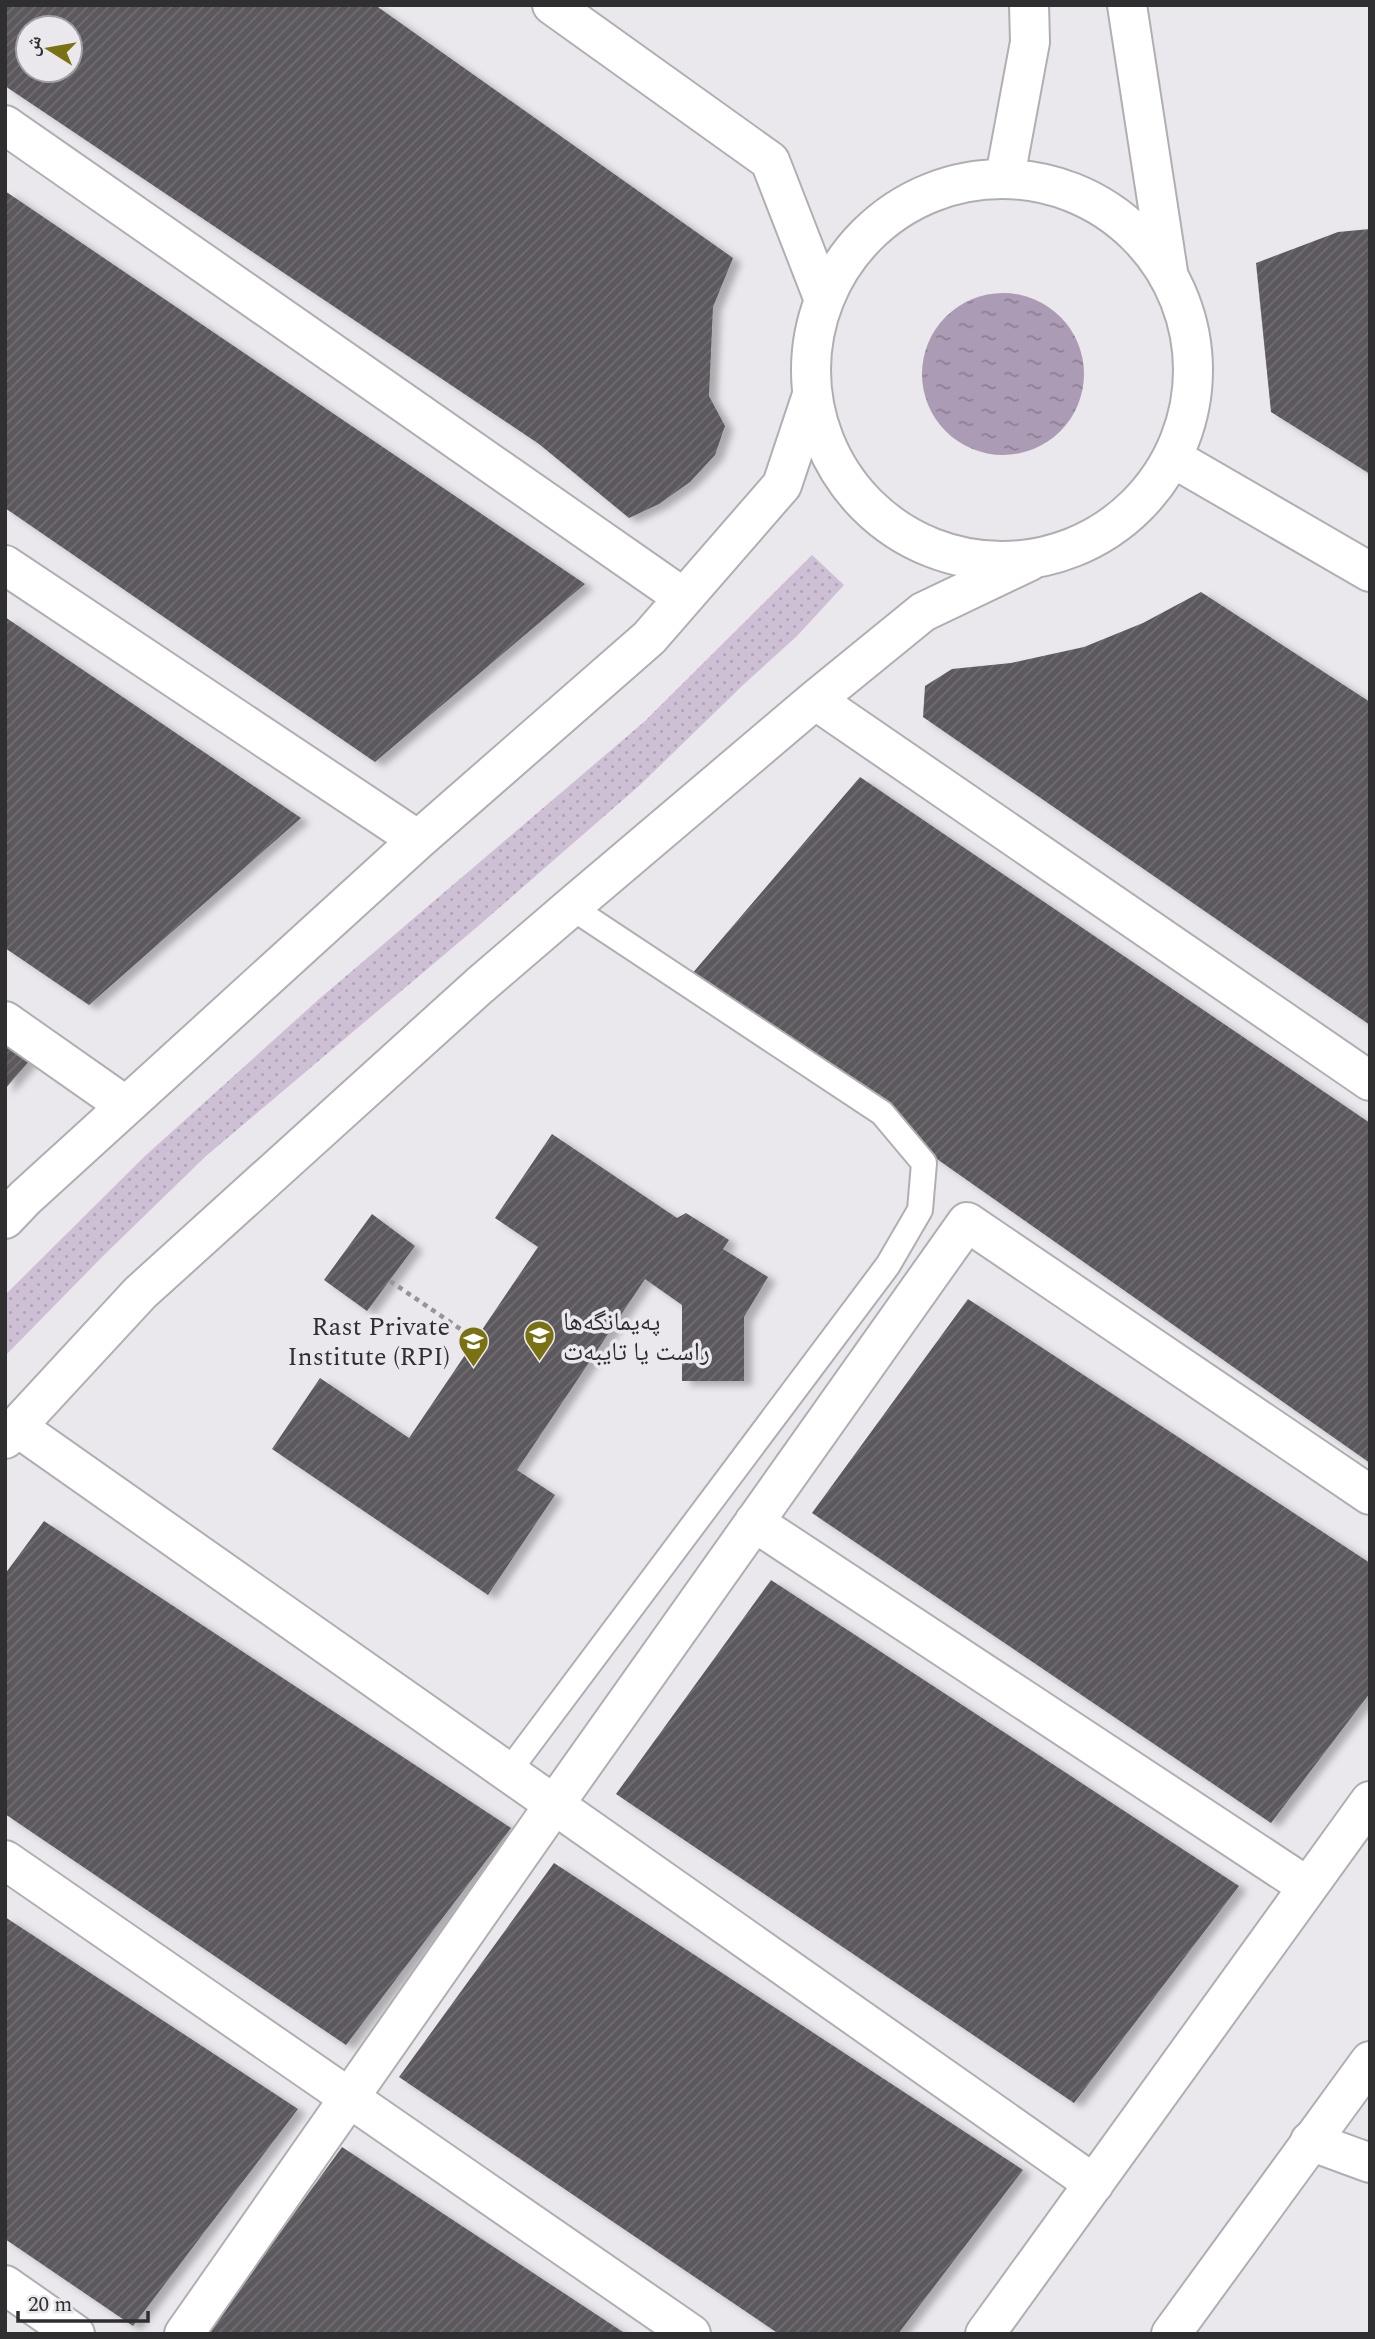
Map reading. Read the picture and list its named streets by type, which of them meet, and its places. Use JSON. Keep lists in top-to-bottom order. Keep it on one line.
{"places":{"school or university":["پەیمانگەها راست یا تایبەت","Rast Private Institute (RPI)"]},"scale_bar":"20 m","north":"left"}
